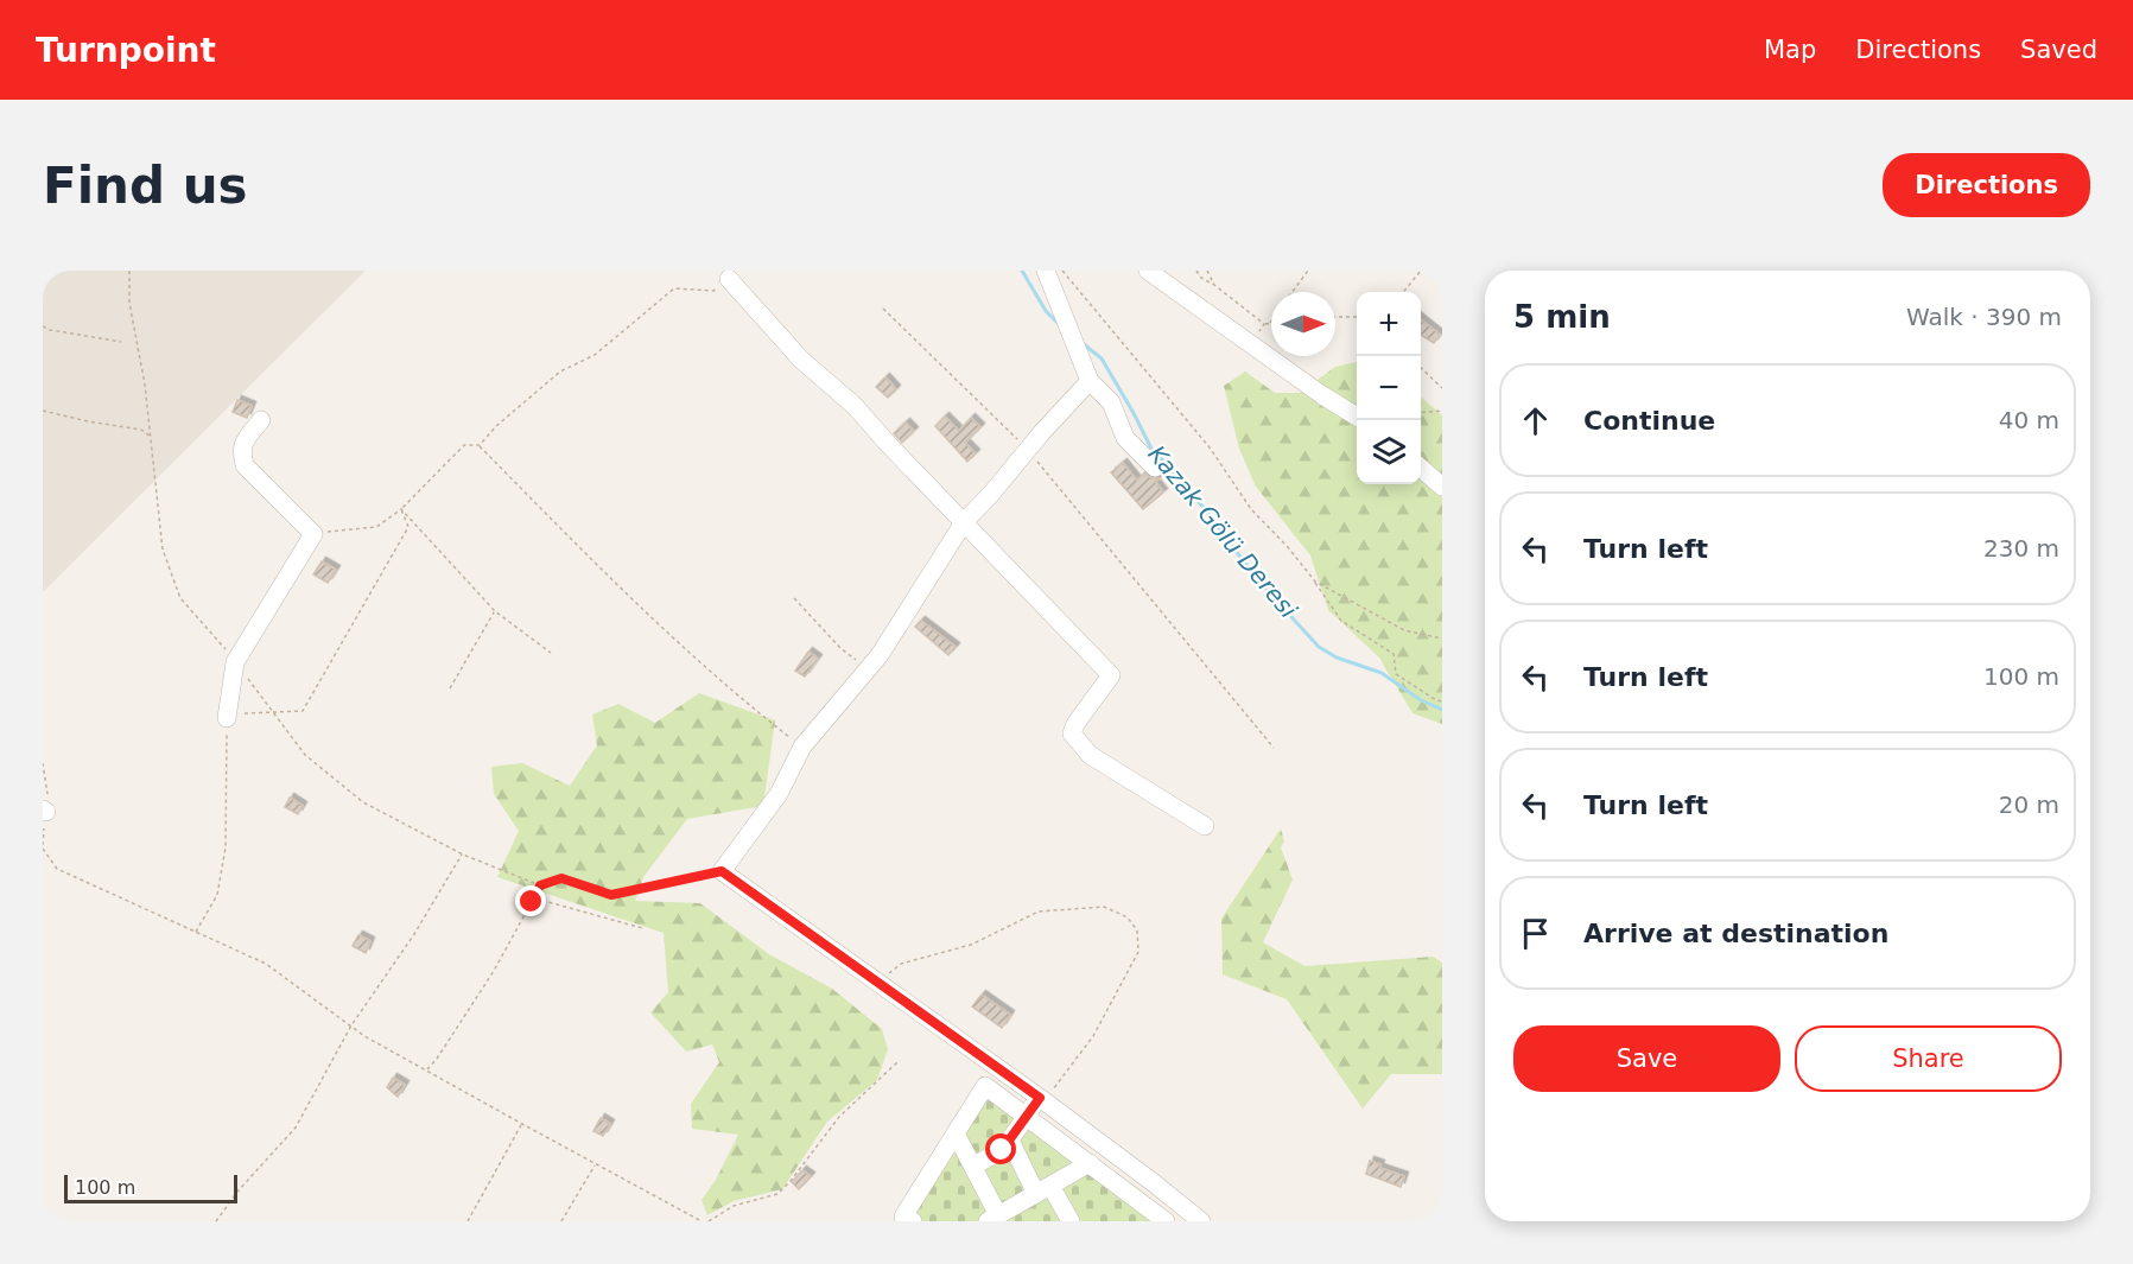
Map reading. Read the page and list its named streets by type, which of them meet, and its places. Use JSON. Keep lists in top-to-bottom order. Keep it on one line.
{"water":["Kazak Gölü Deresi"],"scale_bar":"100 m","north":"right","page":{"header":"Turnpoint","nav":["Map","Directions","Saved"],"buttons":["Directions",["Save","Share"]],"title":"Find us","heading":["5 min","Walk · 390 m"],"map_buttons":["+","−"],"list":[["Continue","40 m"],["Turn left","230 m"],["Turn left","100 m"],["Turn left","20 m"],"Arrive at destination"],"scale":"100 m"}}
